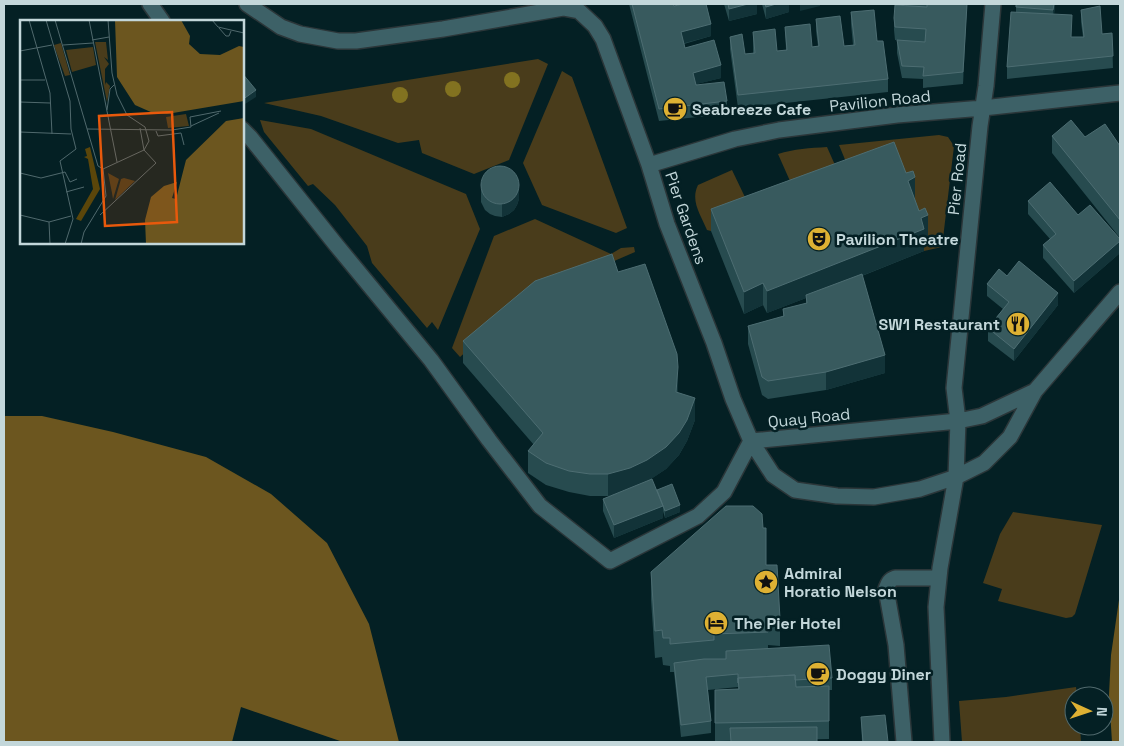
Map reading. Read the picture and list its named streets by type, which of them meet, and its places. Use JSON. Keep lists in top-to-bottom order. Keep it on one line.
{"streets":{"street":["Pavilion Road","Pier Road","Pier Gardens","Quay Road"]},"crossings":[["Pavilion Road","Pier Road"],["Pavilion Road","Pier Gardens"],["Pier Road","Quay Road"],["Pier Gardens","Quay Road"]],"places":{"cafe":["Seabreeze Cafe","Doggy Diner"],"theatre":["Pavilion Theatre"],"restaurant":["SW1 Restaurant"],"place":["Admiral Horatio Nelson"],"hotel":["The Pier Hotel"]},"north":"right"}
